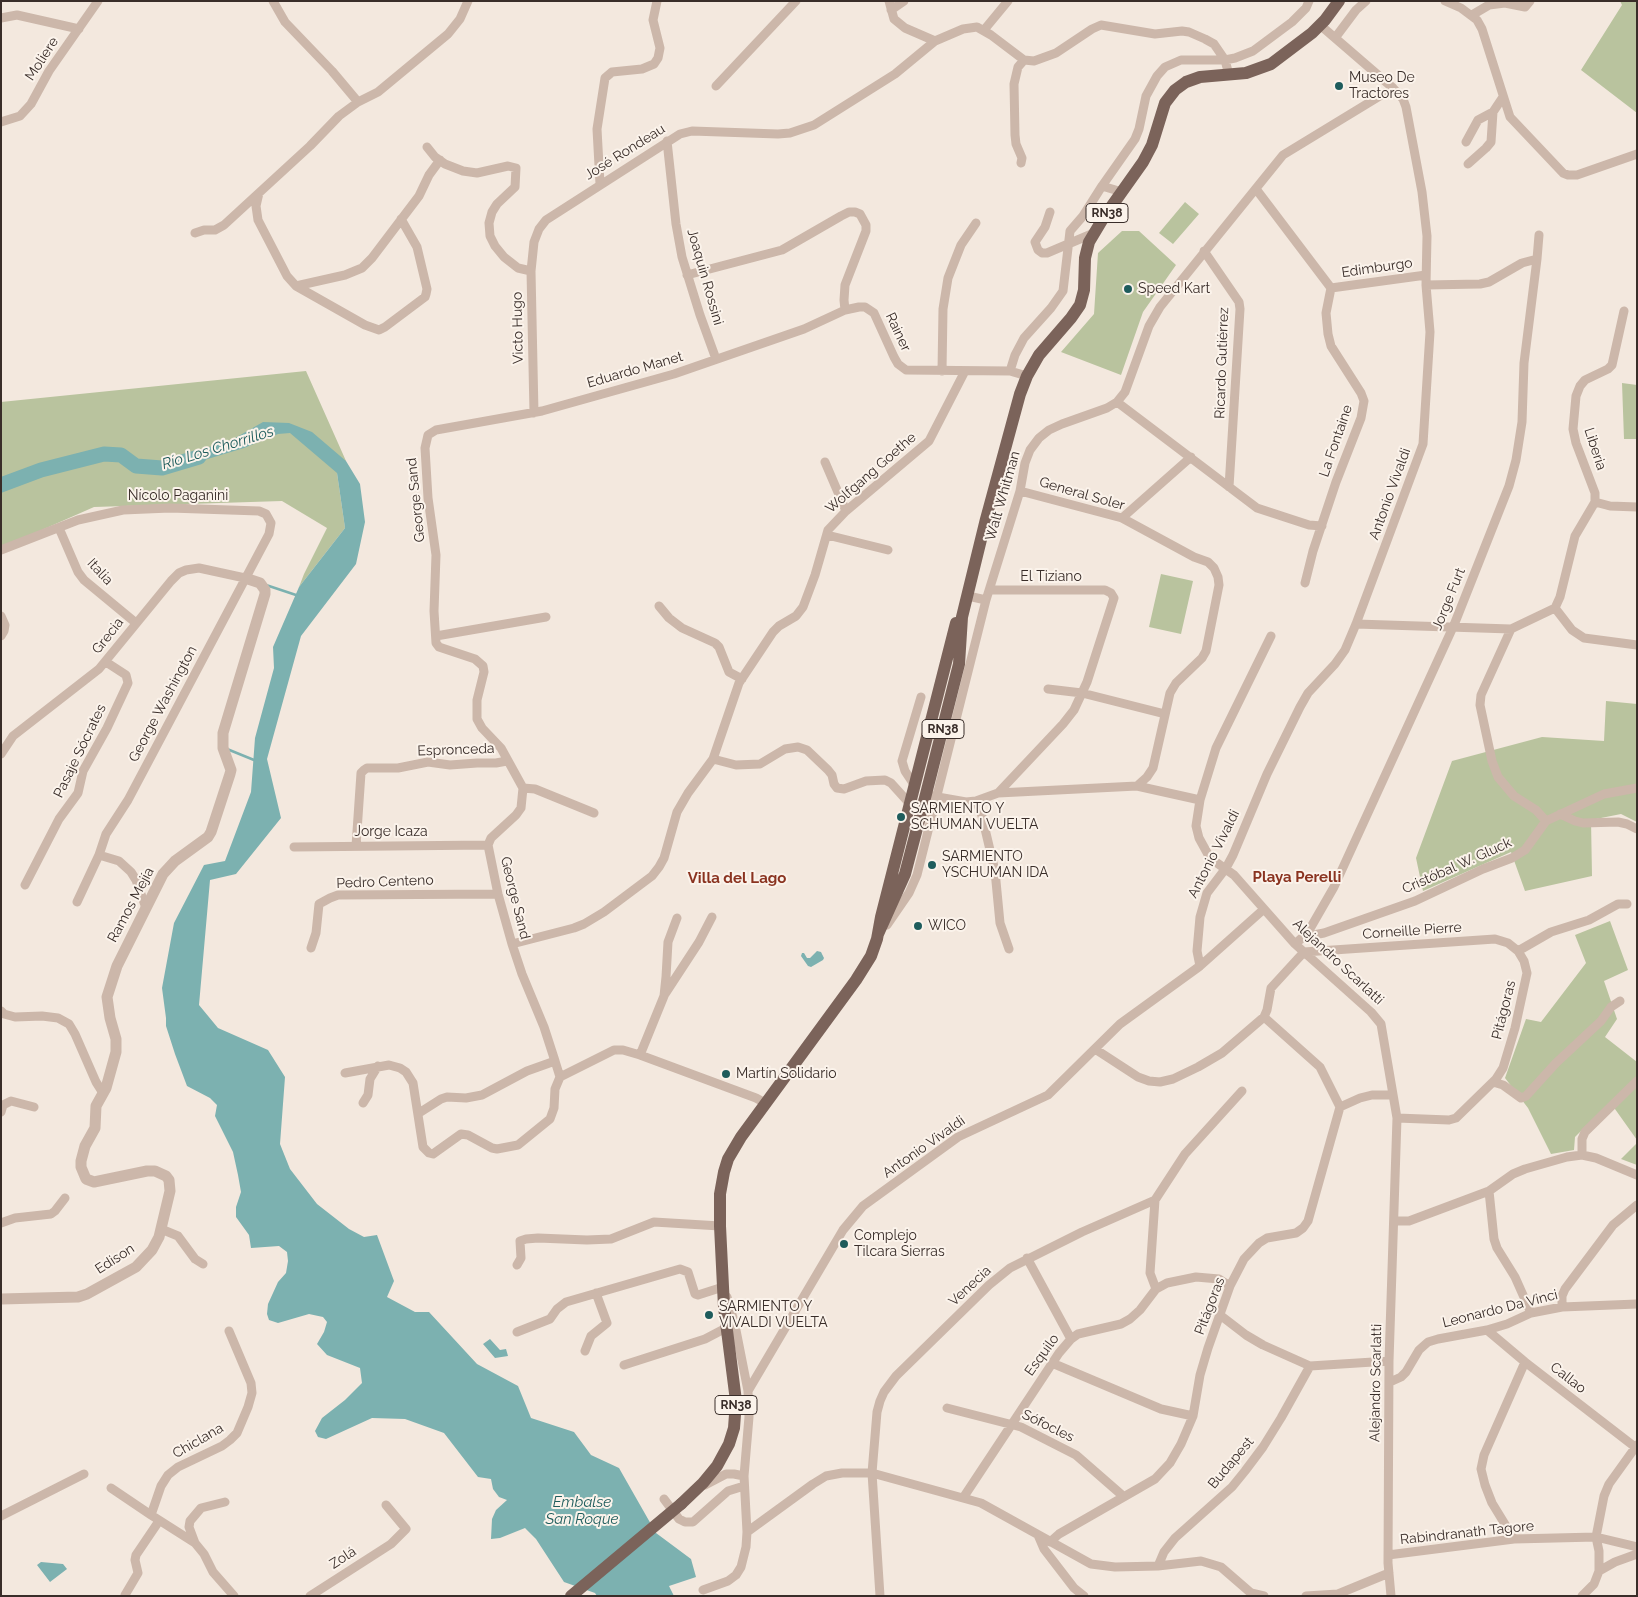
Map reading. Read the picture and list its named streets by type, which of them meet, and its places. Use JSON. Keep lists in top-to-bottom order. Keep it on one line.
{"streets":{"main road":["RN38"],"street":["Moliere","José Rondeau","Edimburgo","Joaquin Rossini","Victo Hugo","Rainer","Ricardo Gutiérrez","Eduardo Manet","La Fontaine","Liberia","Wolfgang Goethe","General Soler","Antonio Vivaldi","Nícolo Paganini","Walt Whitman","George Sand","Italia","El Tiziano","Jorge Furt","Grecia","George Washington","Espronceda","Pasaje Sócrates","Jorge Icaza","Cristóbal W. Gluck","Pedro Centeno","Ramos Mejía","Corneille Pierre","Alejandro Scarlatti","Pitágoras","Edison","Venecia","Leonardo Da Vinci","Esquilo","Callao","Sófocles","Chiclana","Budapest","Rabindranath Tagore","Zolá"]},"crossings":[["José Rondeau","Joaquin Rossini"],["José Rondeau","Victo Hugo"],["RN38","Rainer"],["RN38","Antonio Vivaldi"],["RN38","Walt Whitman"],["Edimburgo","La Fontaine"],["Edimburgo","Antonio Vivaldi"],["Edimburgo","Jorge Furt"],["Joaquin Rossini","Eduardo Manet"],["Victo Hugo","Eduardo Manet"],["Rainer","Eduardo Manet"],["Rainer","Wolfgang Goethe"],["Eduardo Manet","George Sand"],["Wolfgang Goethe","George Sand"],["General Soler","Walt Whitman"],["Antonio Vivaldi","Alejandro Scarlatti"],["Nícolo Paganini","Italia"],["Nícolo Paganini","George Washington"],["Walt Whitman","El Tiziano"],["George Sand","Jorge Icaza"],["George Sand","Pedro Centeno"],["Italia","Grecia"],["Jorge Furt","Cristóbal W. Gluck"],["Jorge Furt","Alejandro Scarlatti"],["Grecia","George Washington"],["Grecia","Pasaje Sócrates"],["Grecia","Ramos Mejía"],["George Washington","Ramos Mejía"],["Espronceda","Jorge Icaza"],["Ramos Mejía","Edison"],["Corneille Pierre","Alejandro Scarlatti"],["Corneille Pierre","Pitágoras"],["Alejandro Scarlatti","Pitágoras"],["Alejandro Scarlatti","Leonardo Da Vinci"],["Alejandro Scarlatti","Rabindranath Tagore"],["Pitágoras","Sófocles"],["Leonardo Da Vinci","Callao"],["Esquilo","Sófocles"]],"districts":["Playa Perelli","Villa del Lago"],"water":["Río Los Chorrillos","Embalse San Roque"],"places":["Museo De Tractores","Speed Kart","SARMIENTO Y SCHUMAN VUELTA","SARMIENTO YSCHUMAN IDA","WICO","Martín Solidario","Complejo Tilcara Sierras","SARMIENTO Y VIVALDI VUELTA"]}
